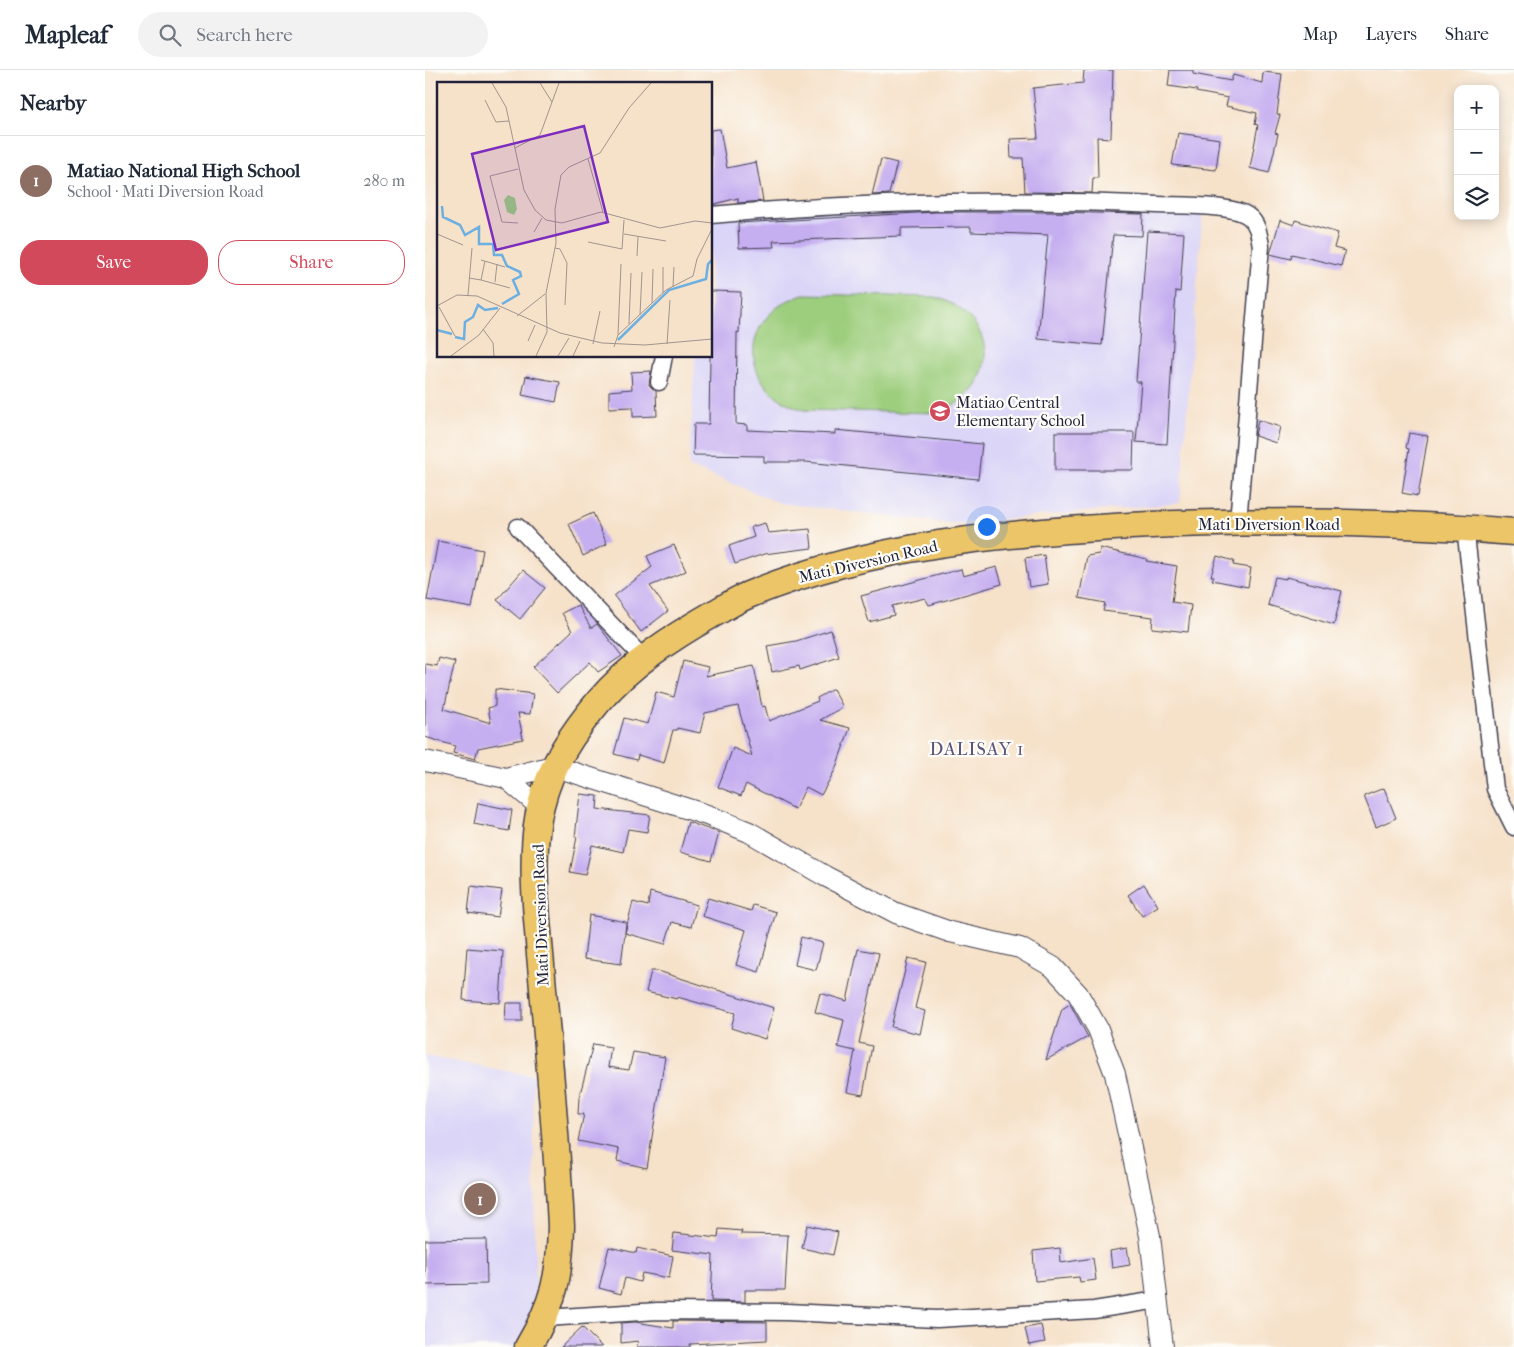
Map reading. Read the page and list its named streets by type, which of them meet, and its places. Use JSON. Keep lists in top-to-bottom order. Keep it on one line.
{"streets":{"highway":["Mati Diversion Road"]},"districts":["DALISAY 1"],"places":{"school or university":["Matiao Central Elementary School"]},"page":{"header":"Mapleaf","search":"Search here","nav":["Map","Layers","Share"],"heading":"Nearby","map_buttons":["+","−"],"list":[{"mark":"1","name":"Matiao National High School","note":"School · Mati Diversion Road","value":"280 m"}],"buttons":["Save","Share"],"pins":"1"}}
